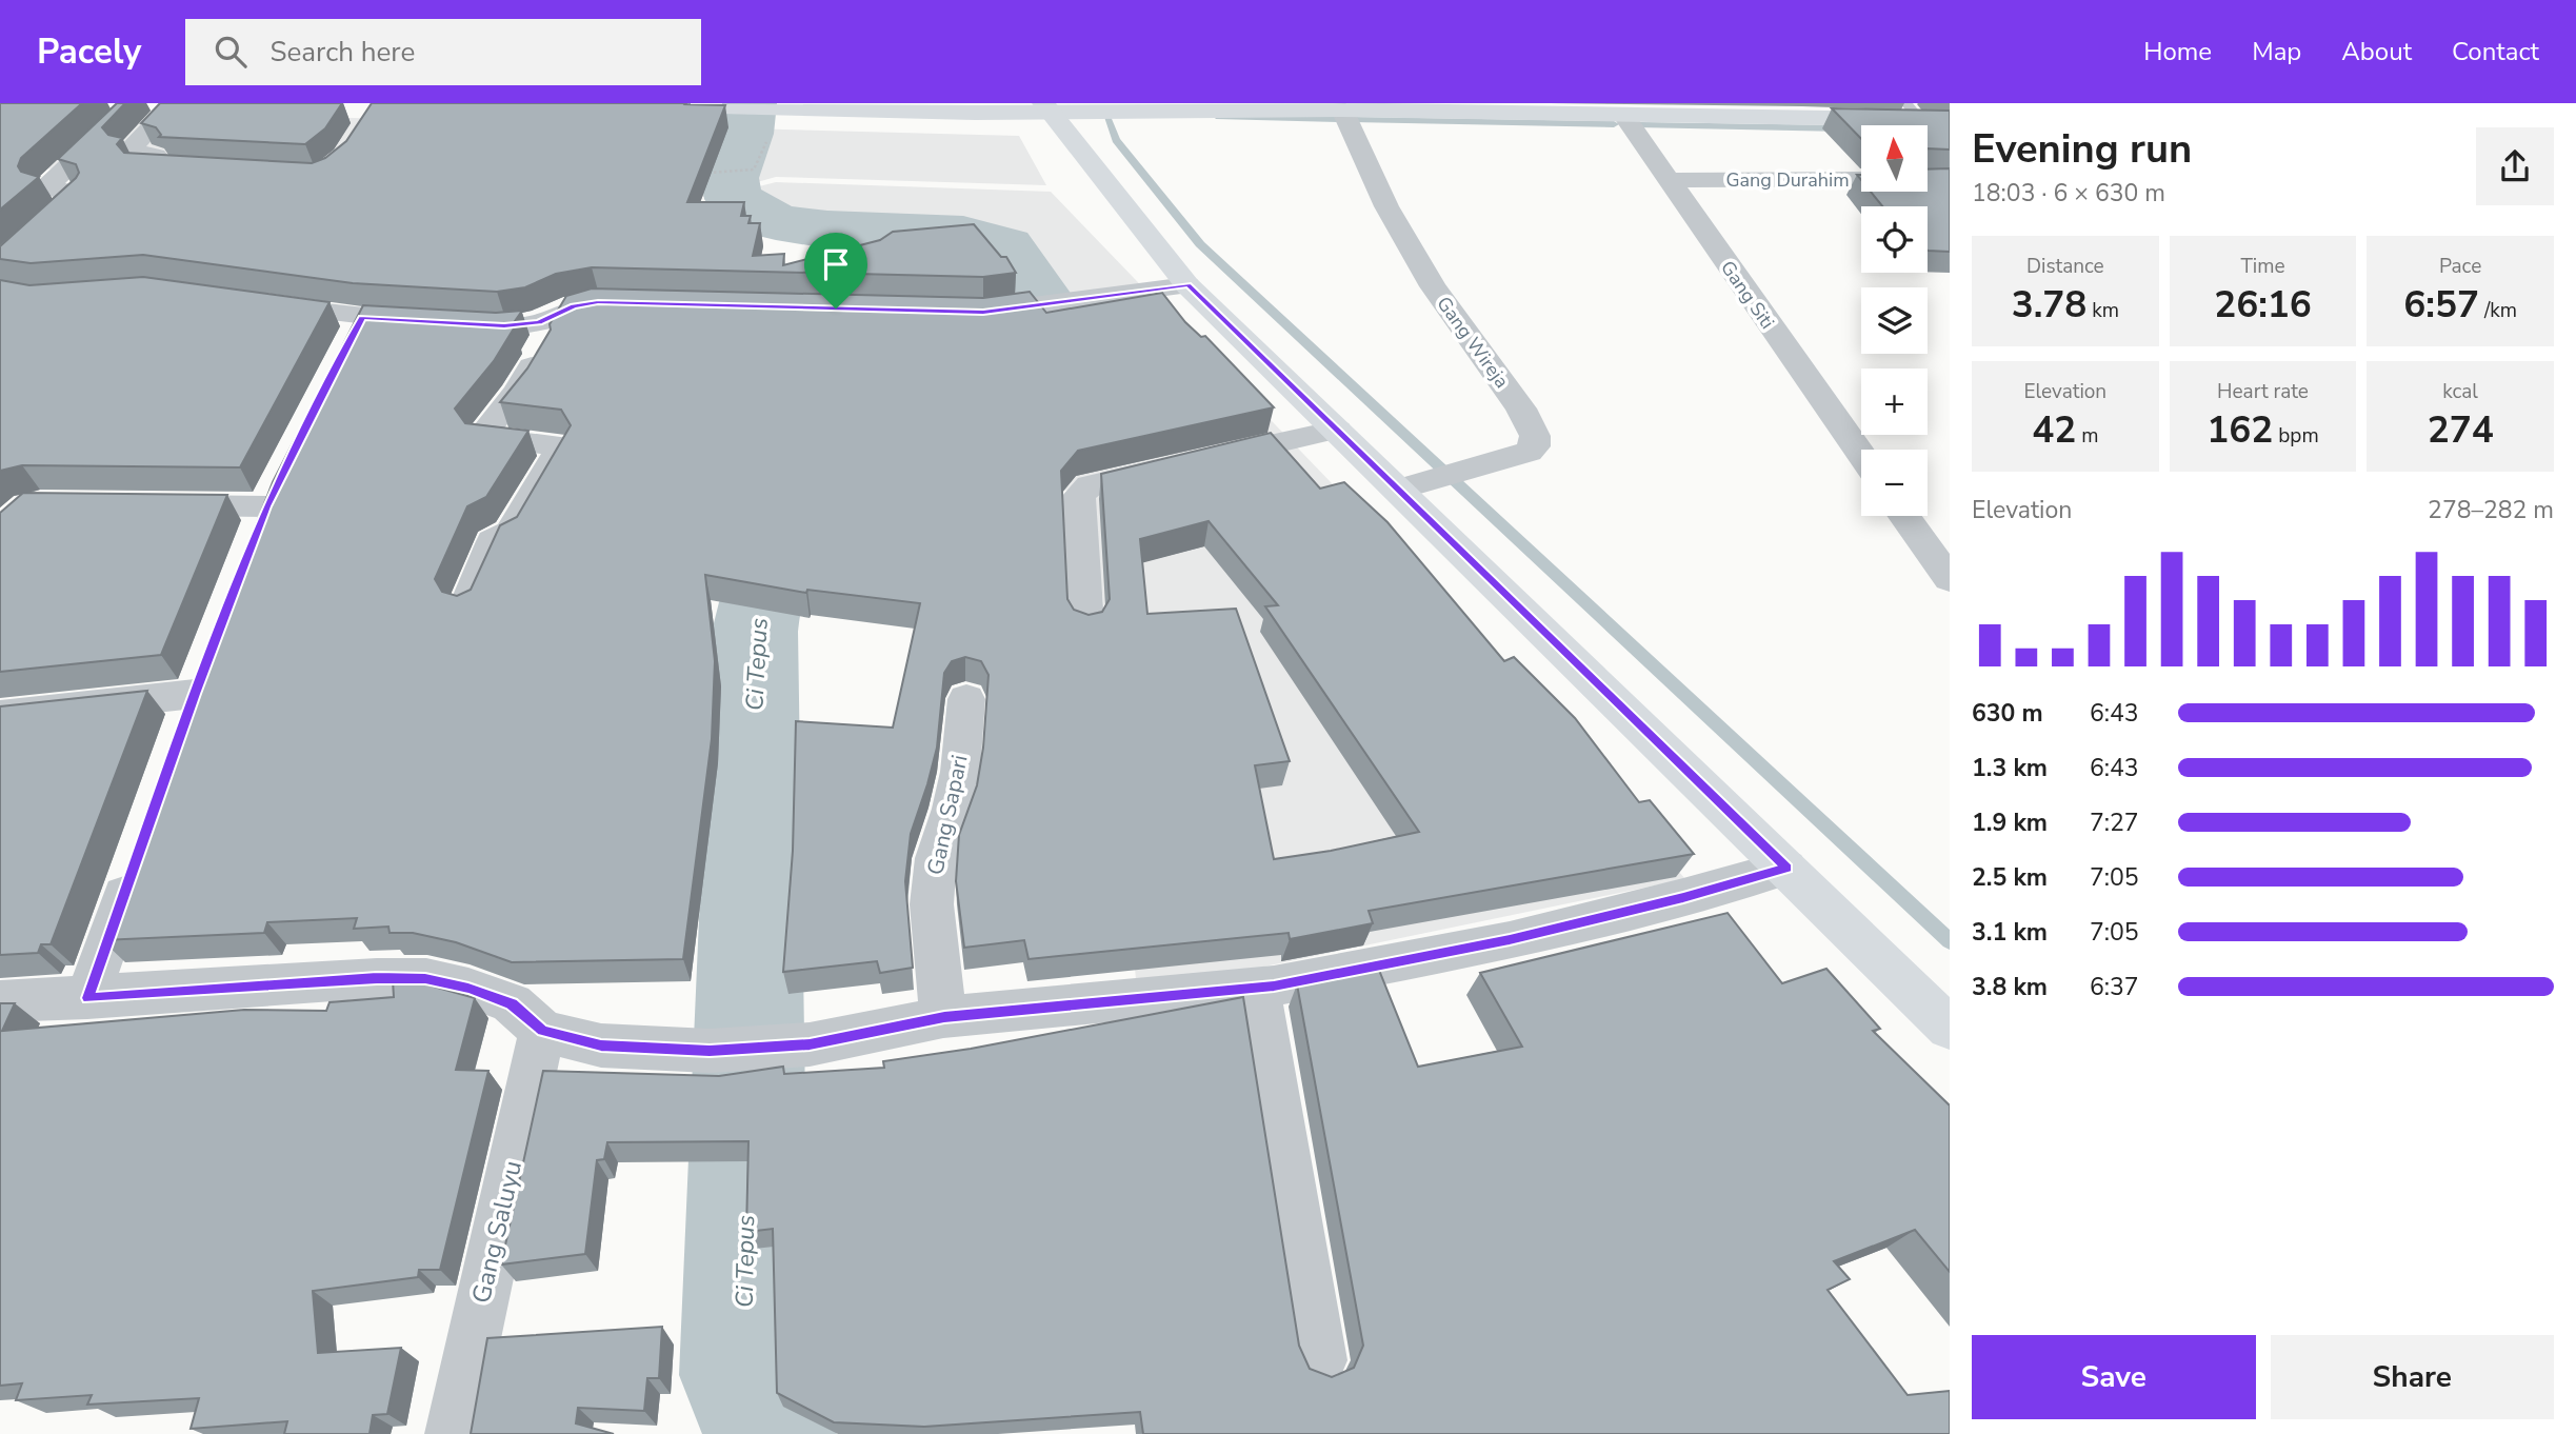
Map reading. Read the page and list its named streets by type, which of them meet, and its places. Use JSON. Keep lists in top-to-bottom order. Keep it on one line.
{"streets":{"street":["Gang Durahim","Gang Siti","Gang Wireja","Gang Sapari","Gang Saluyu"]},"crossings":[["Gang Durahim","Gang Siti"]],"water":["Ci Tepus"],"north":"top","page":{"header":"Pacely","search":"Search here","nav":["Home","Map","About","Contact"],"heading":["Evening run","18:03 · 6 × 630 m"],"map_buttons":["+","−"],"stats":[["Distance","3.78 km"],["Time","26:16"],["Pace","6:57 /km"],["Elevation","42 m"],["Heart rate","162 bpm"],["kcal","274"]],"chart":["Elevation","278–282 m"],"list":[{"name":"630 m","note":"6:43"},{"name":"1.3 km","note":"6:43"},{"name":"1.9 km","note":"7:27"},{"name":"2.5 km","note":"7:05"},{"name":"3.1 km","note":"7:05"},{"name":"3.8 km","note":"6:37"}],"buttons":["Save","Share"]}}
